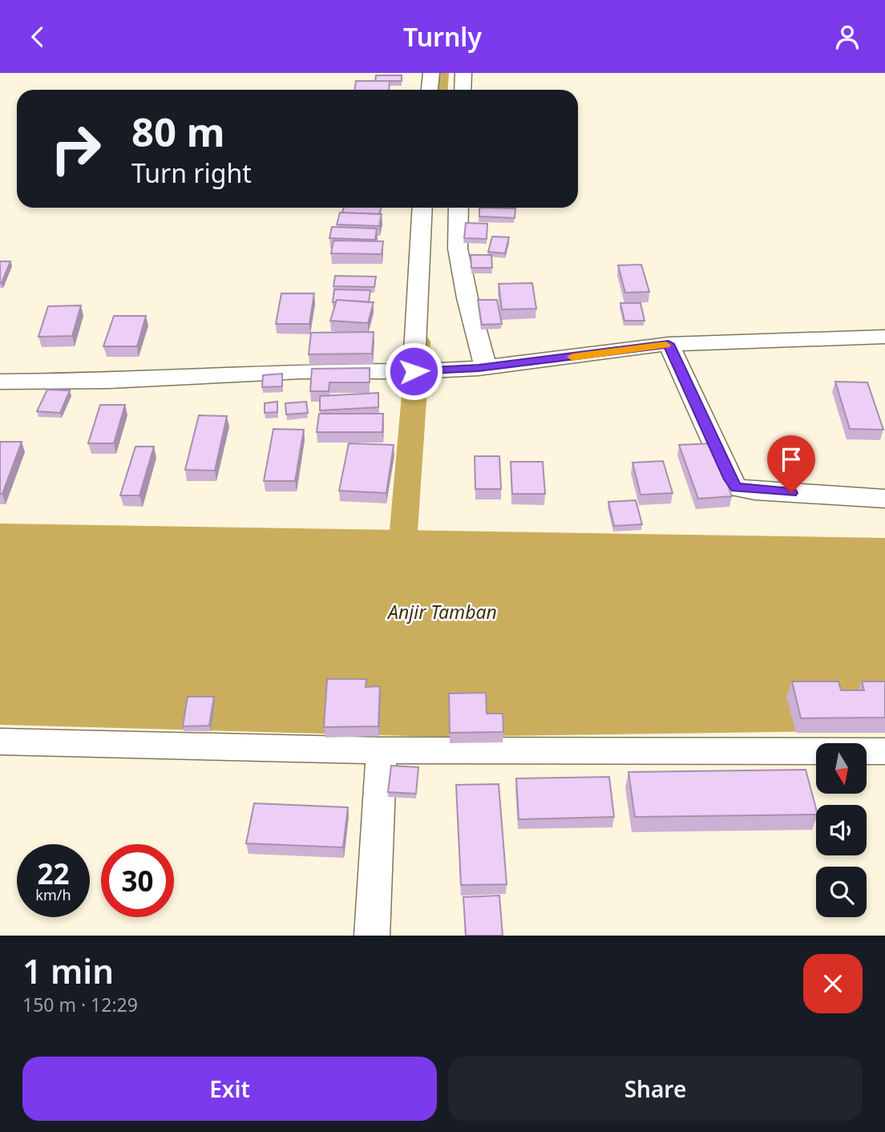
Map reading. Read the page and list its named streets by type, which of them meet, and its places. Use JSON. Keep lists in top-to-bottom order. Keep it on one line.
{"water":["Anjir Tamban"],"north":"bottom","page":{"header":"Turnly","turn":["80 m","Turn right"],"speed":"22 km/h","limit":"30","heading":["1 min","150 m · 12:29"],"buttons":["Exit","Share"]}}
